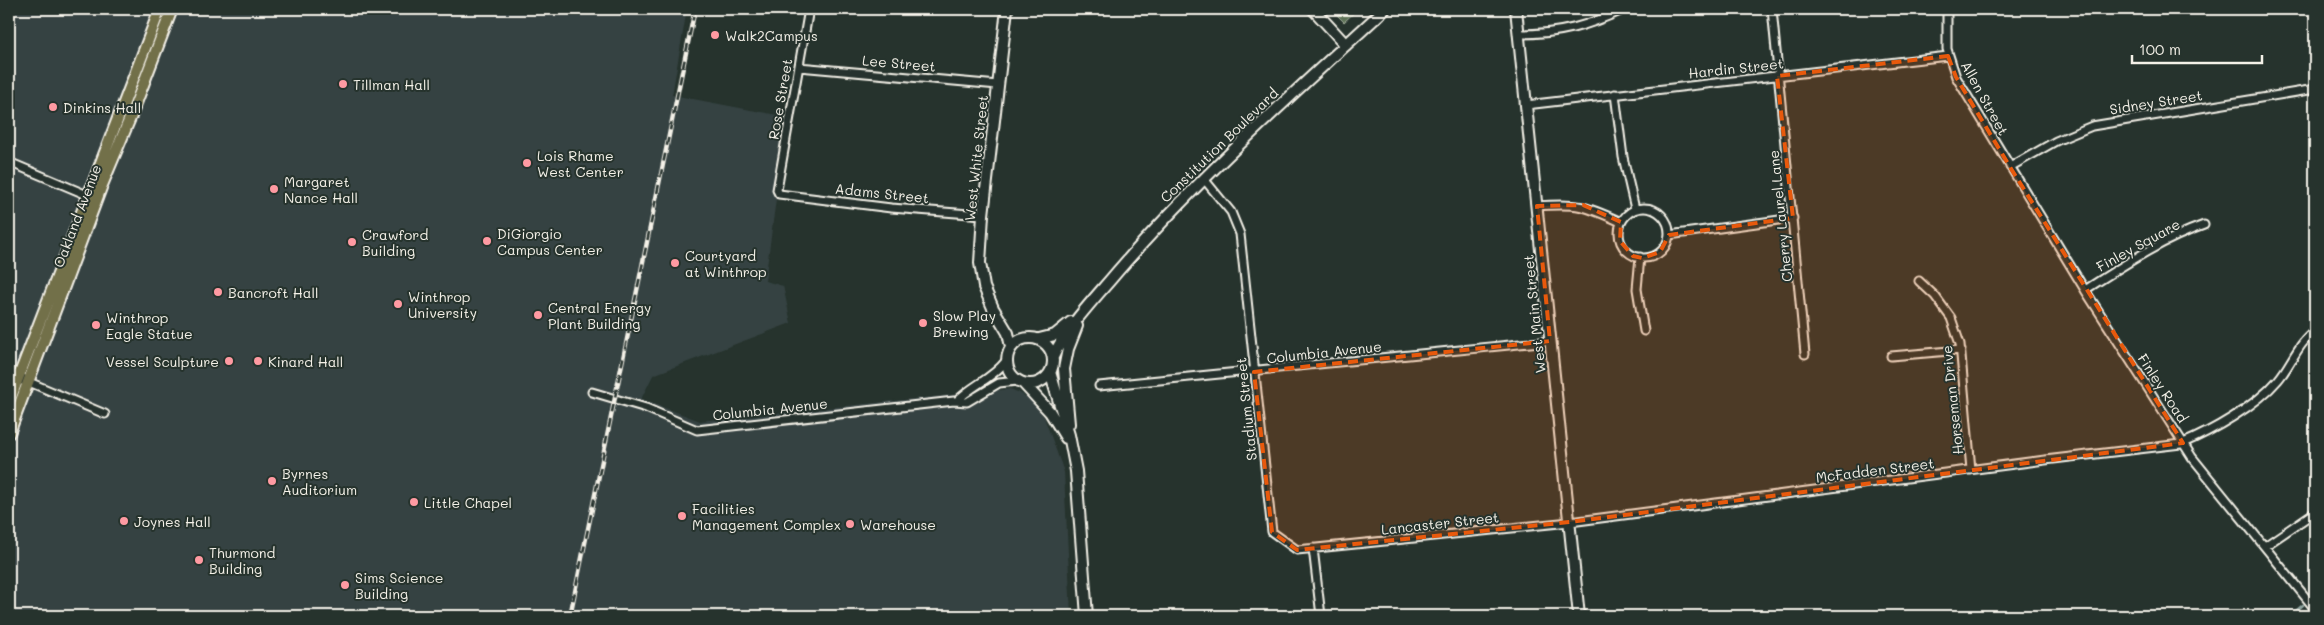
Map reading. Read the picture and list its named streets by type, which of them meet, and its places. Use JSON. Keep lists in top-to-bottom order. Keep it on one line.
{"streets":{"main road":["Oakland Avenue"],"street":["Lee Street","Hardin Street","Allen Street","Rose Street","Sidney Street","Constitution Boulevard","West White Street","Adams Street","Cherry Laurel Lane","Finley Square","West Main Street","Columbia Avenue","Finley Road","Horseman Drive","Stadium Street","McFadden Street","Lancaster Street"]},"crossings":[["Lee Street","Rose Street"],["Lee Street","West White Street"],["Hardin Street","Allen Street"],["Hardin Street","Cherry Laurel Lane"],["Hardin Street","West Main Street"],["Allen Street","Sidney Street"],["Allen Street","Finley Road"],["Rose Street","Adams Street"],["Sidney Street","Finley Road"],["Constitution Boulevard","West White Street"],["Constitution Boulevard","Columbia Avenue"],["Constitution Boulevard","Stadium Street"],["West White Street","Adams Street"],["West White Street","Columbia Avenue"],["Finley Square","Finley Road"],["West Main Street","Columbia Avenue"],["West Main Street","McFadden Street"],["West Main Street","Lancaster Street"],["Columbia Avenue","Stadium Street"],["Finley Road","McFadden Street"],["Horseman Drive","McFadden Street"],["Stadium Street","Lancaster Street"],["McFadden Street","Lancaster Street"]],"places":["Walk2Campus","Tillman Hall","Dinkins Hall","Lois Rhame West Center","Margaret Nance Hall","DiGiorgio Campus Center","Crawford Building","Courtyard at Winthrop","Bancroft Hall","Winthrop University","Central Energy Plant Building","Slow Play Brewing","Winthrop Eagle Statue","Vessel Sculpture","Kinard Hall","Byrnes Auditorium","Little Chapel","Facilities Management Complex","Joynes Hall","Warehouse","Thurmond Building","Sims Science Building"],"scale_bar":"100 m"}
